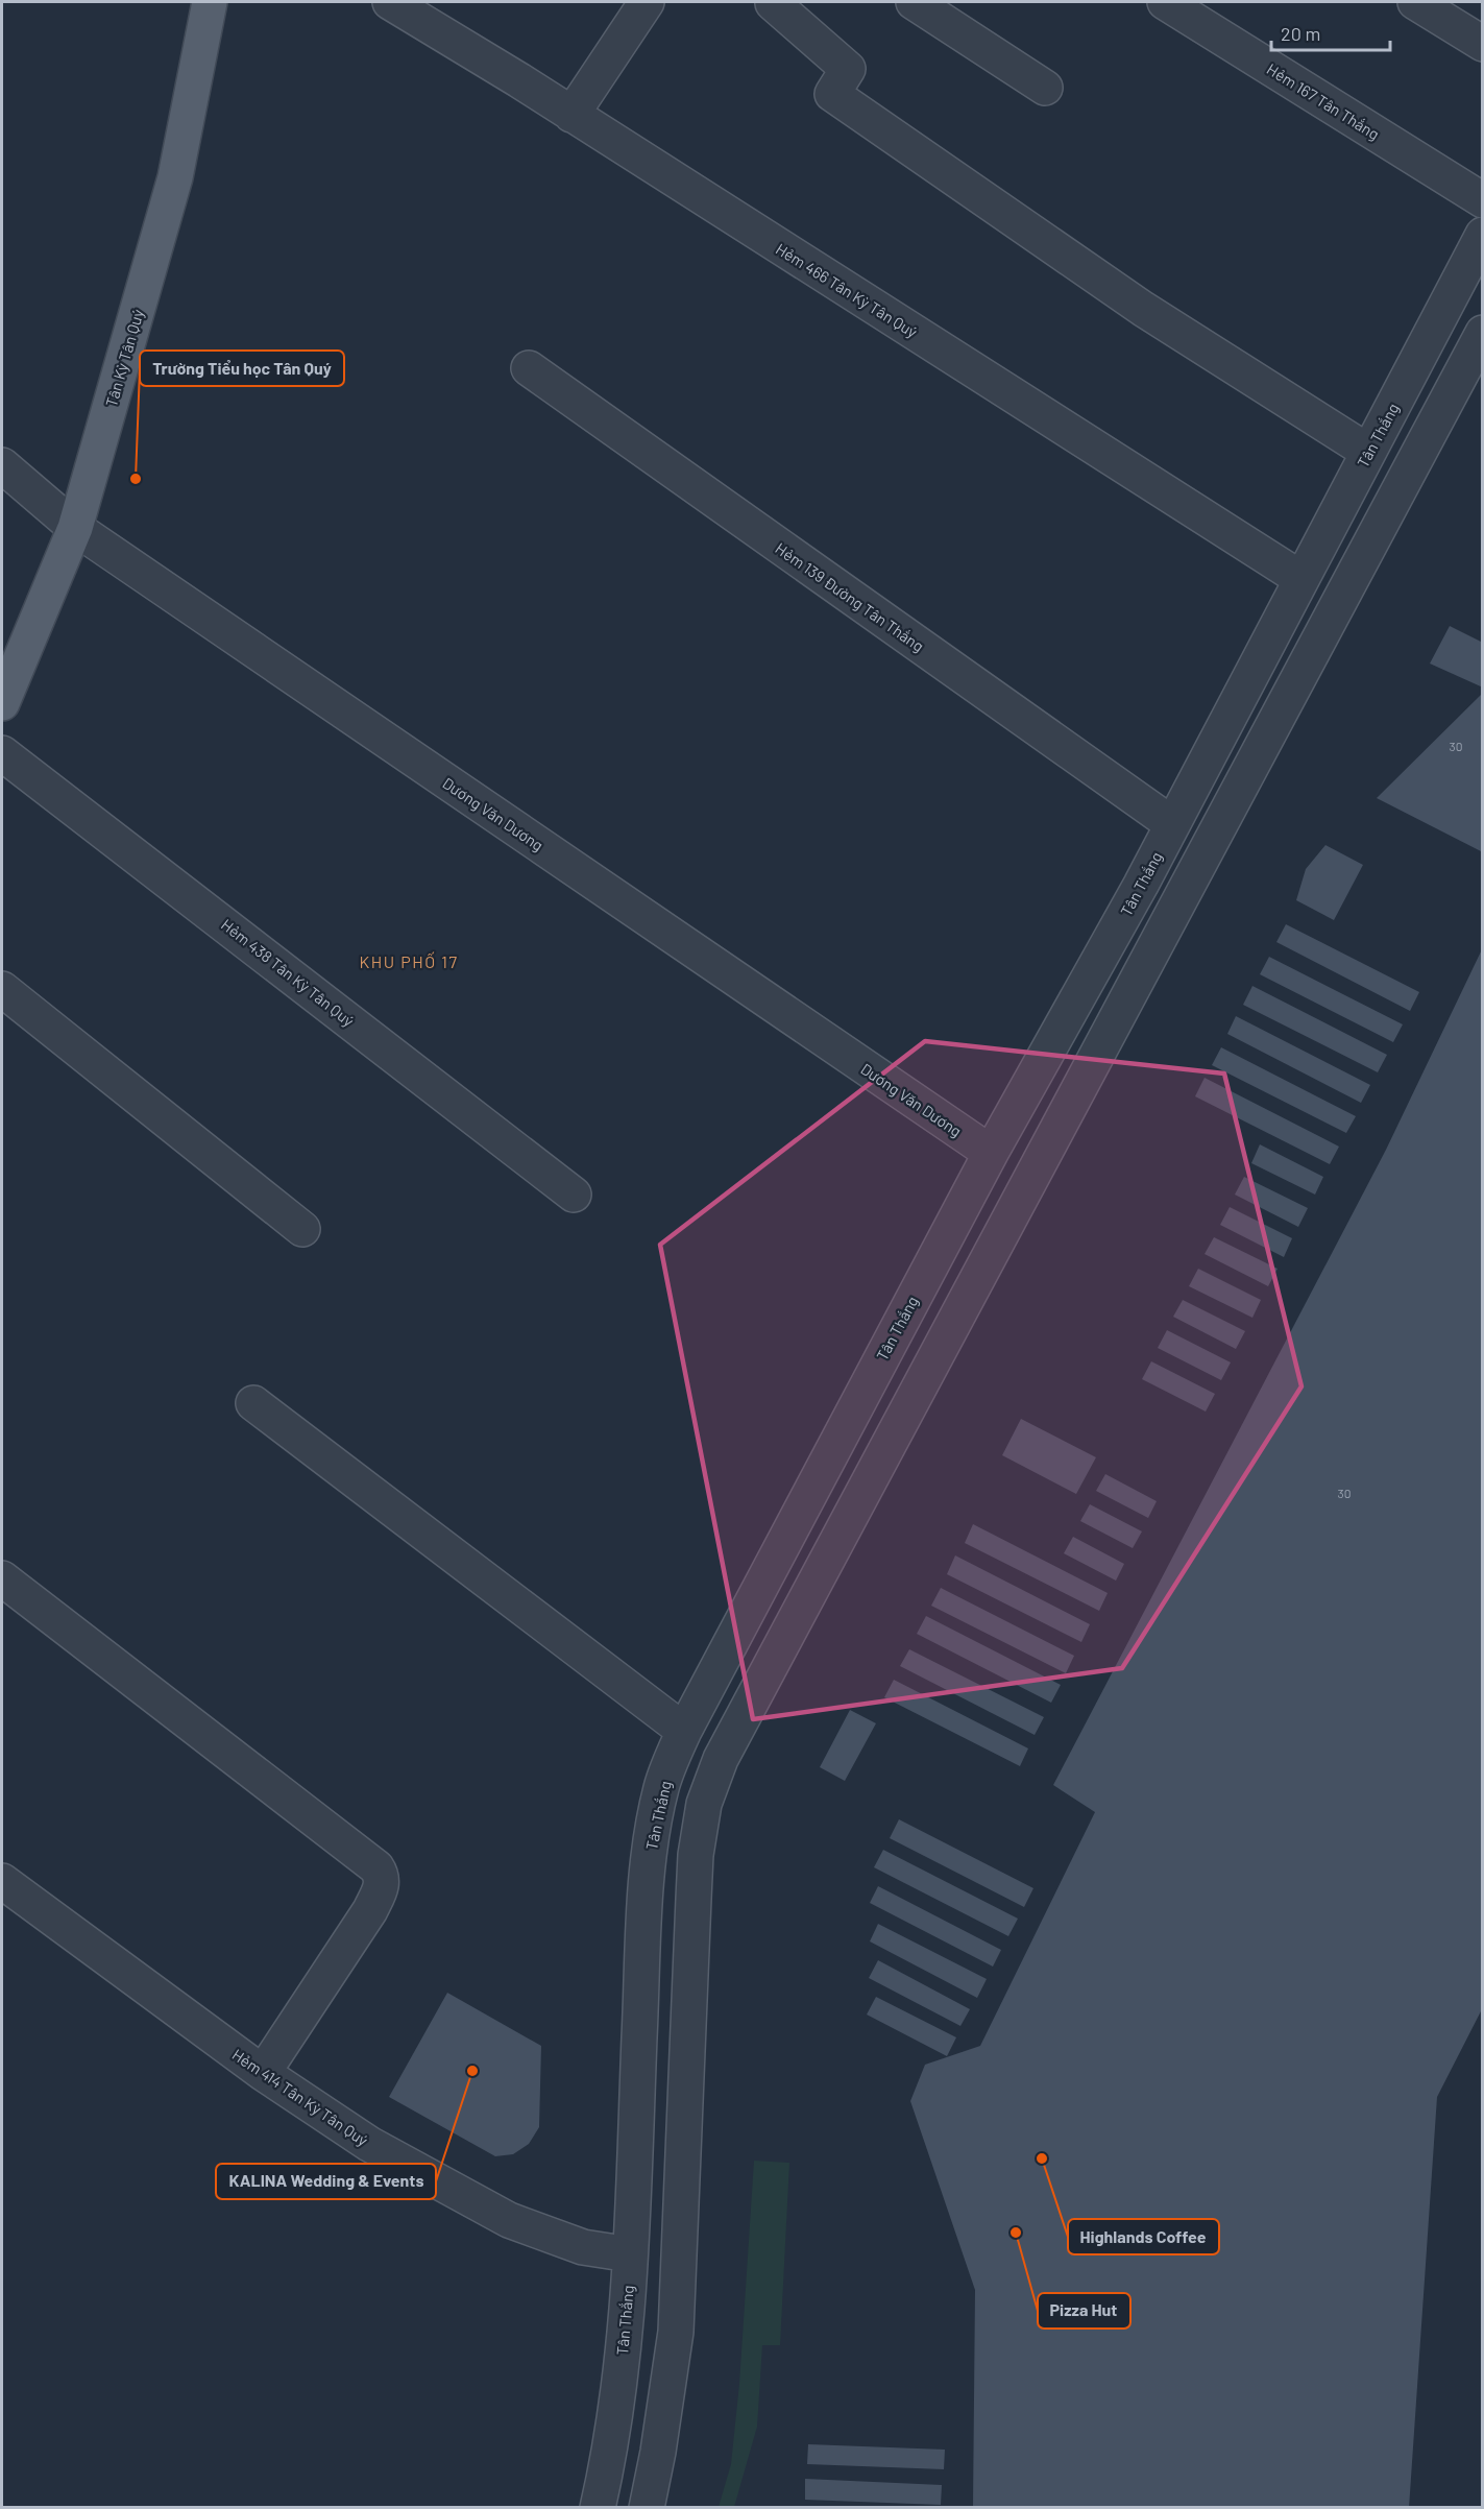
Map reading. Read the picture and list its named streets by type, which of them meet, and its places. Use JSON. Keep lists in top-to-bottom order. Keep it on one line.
{"streets":{"main road":["Tân Kỳ Tân Quý"],"street":["Hẻm 167 Tân Thắng","Hẻm 466 Tân Kỳ Tân Quý","Tân Thắng","Hẻm 139 Đường Tân Thắng","Dương Văn Dương","Hẻm 438 Tân Kỳ Tân Quý","Hẻm 414 Tân Kỳ Tân Quý"]},"crossings":[["Hẻm 466 Tân Kỳ Tân Quý","Tân Thắng"],["Tân Kỳ Tân Quý","Dương Văn Dương"],["Tân Thắng","Hẻm 139 Đường Tân Thắng"],["Tân Thắng","Dương Văn Dương"],["Tân Thắng","Hẻm 414 Tân Kỳ Tân Quý"]],"districts":["KHU PHỐ 17"],"places":["Trường Tiểu học Tân Quý","KALINA Wedding & Events","Highlands Coffee","Pizza Hut"],"house_numbers":["30","30"],"scale_bar":"20 m"}
